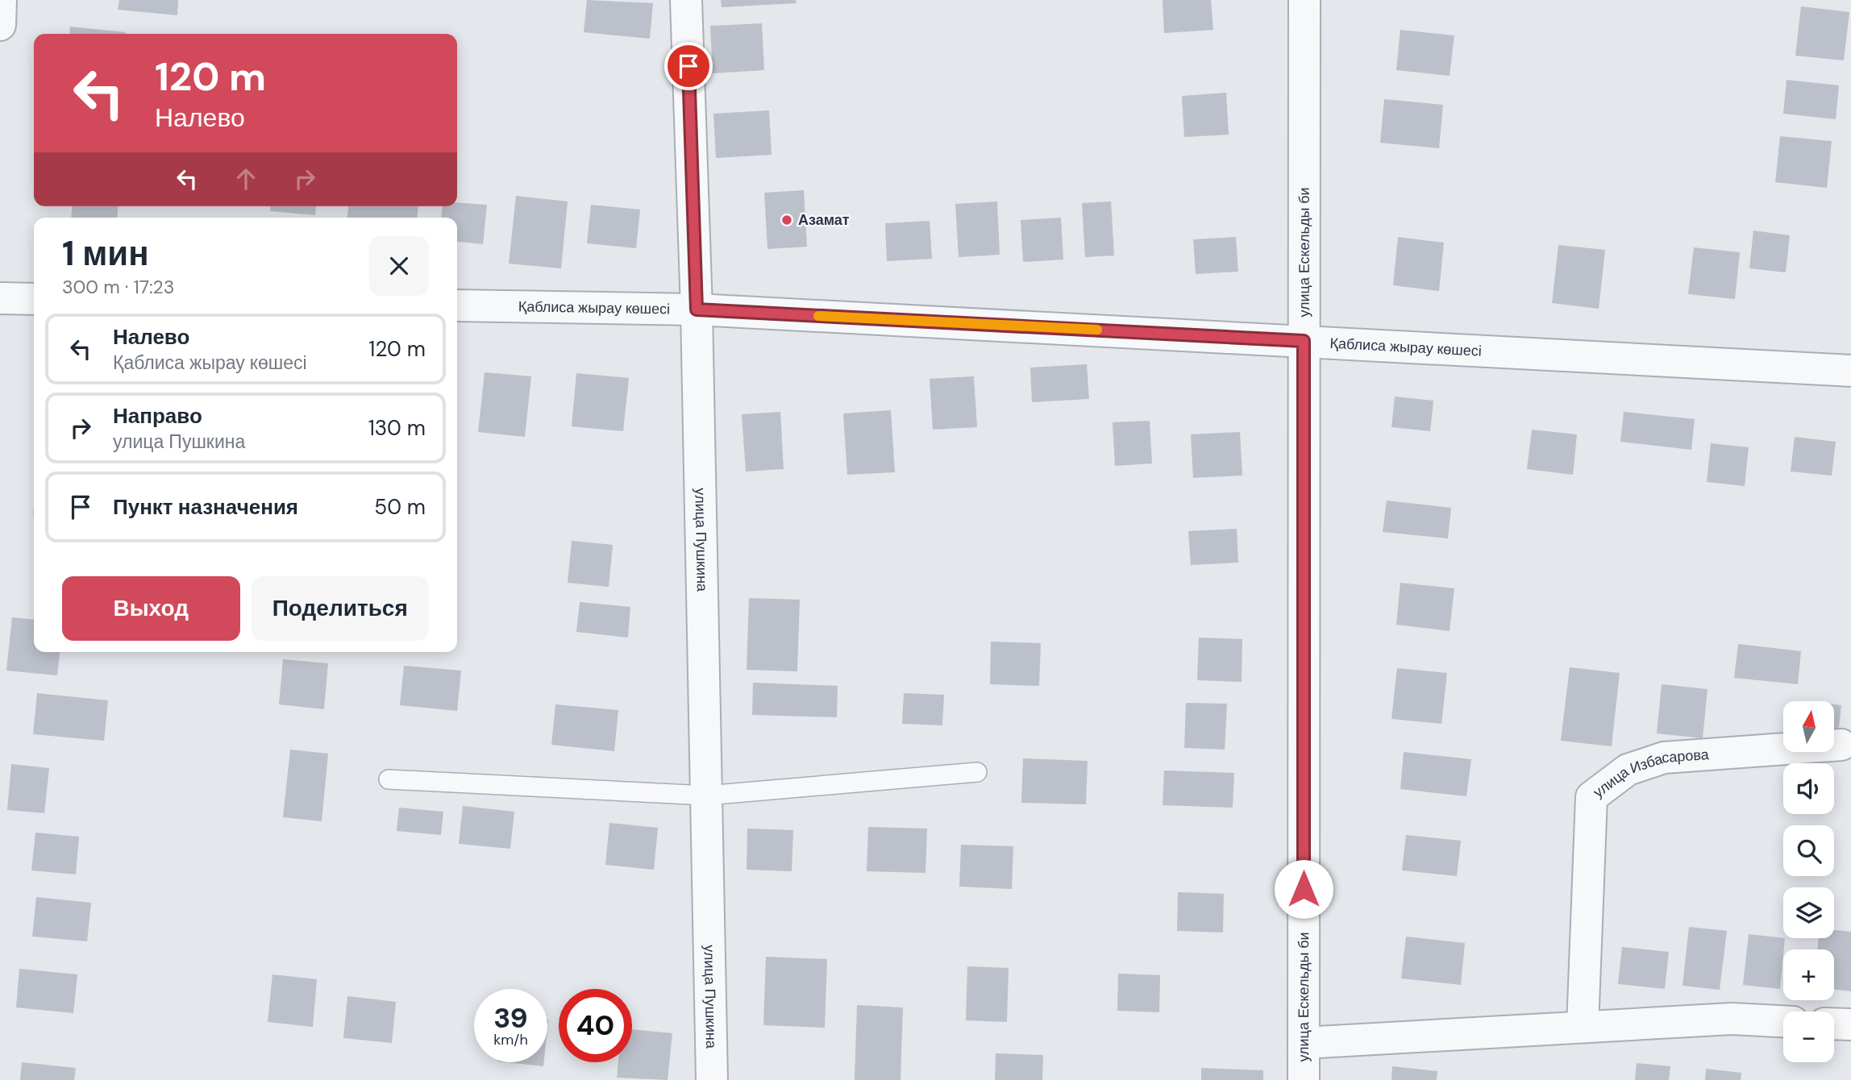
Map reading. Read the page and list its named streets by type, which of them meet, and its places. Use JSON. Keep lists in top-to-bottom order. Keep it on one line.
{"streets":{"street":["улица Ескельды би","Қаблиса жырау көшесі","улица Пушкина","улица Избасарова"]},"crossings":[["улица Ескельды би","Қаблиса жырау көшесі"],["Қаблиса жырау көшесі","улица Пушкина"]],"places":["Азамат"],"north":"top","page":{"turn":["120 m","Налево"],"heading":["1 мин","300 m · 17:23"],"list":[{"name":"Налево","note":"Қаблиса жырау көшесі","value":"120 m"},{"name":"Направо","note":"улица Пушкина","value":"130 m"},{"name":"Пункт назначения","value":"50 m"}],"buttons":["Выход","Поделиться"],"map_buttons":["+","−"],"speed":"39 km/h","limit":"40"}}
